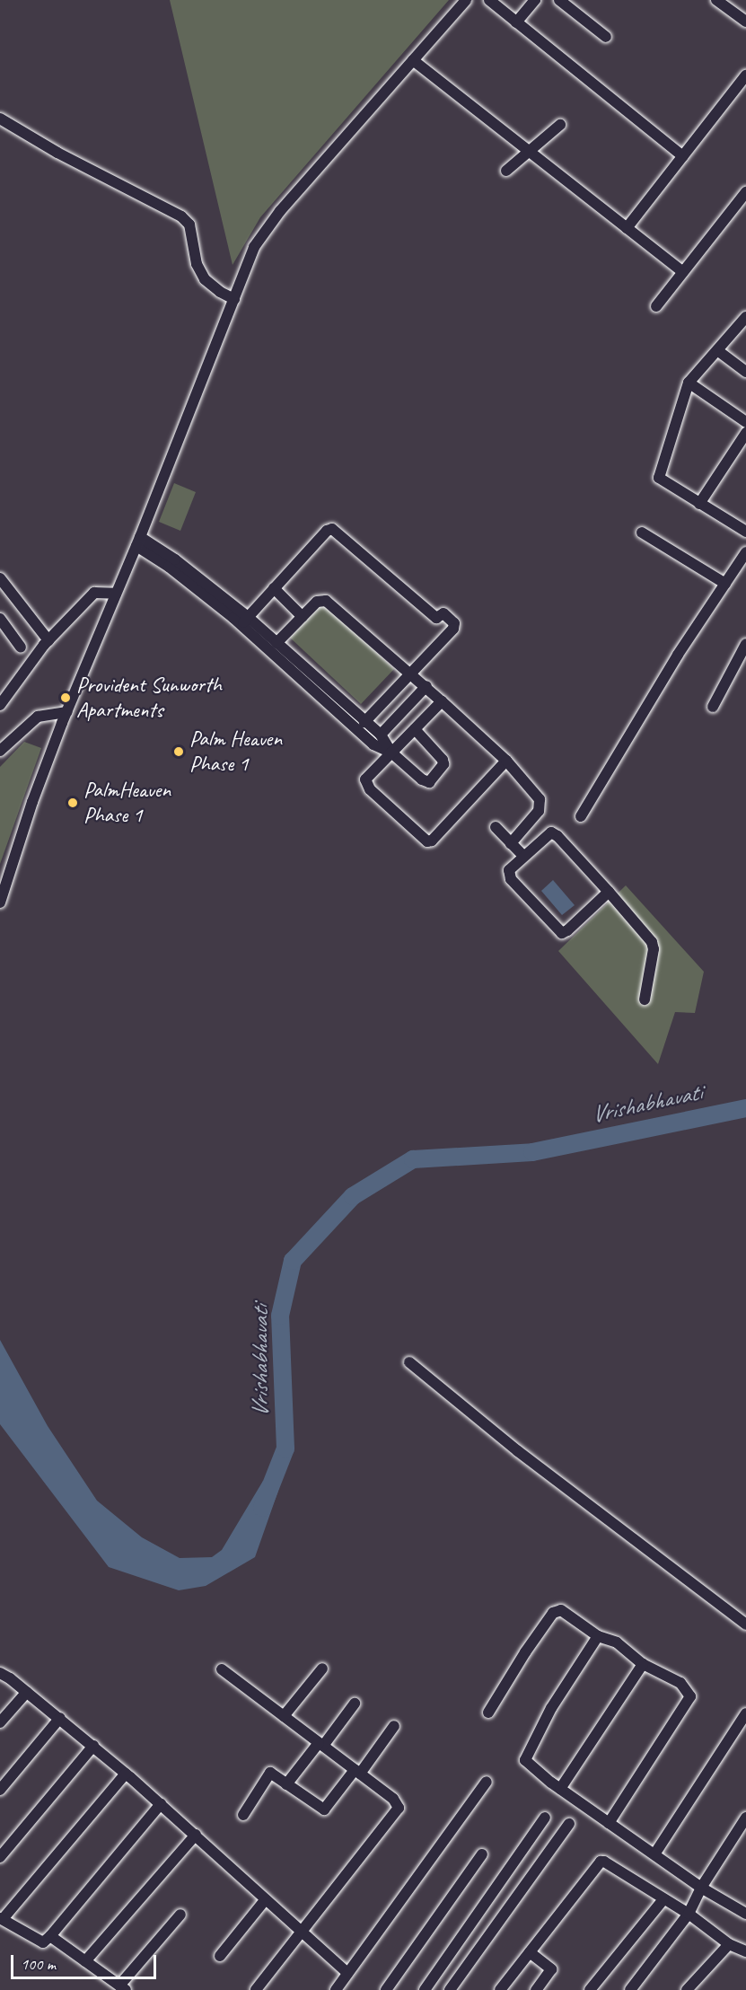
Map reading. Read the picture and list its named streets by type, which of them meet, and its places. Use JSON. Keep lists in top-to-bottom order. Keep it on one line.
{"water":["Vrishabhavati"],"places":["Provident Sunworth Apartments","Palm Heaven Phase 1","PalmHeaven Phase 1"],"scale_bar":"100 m"}
